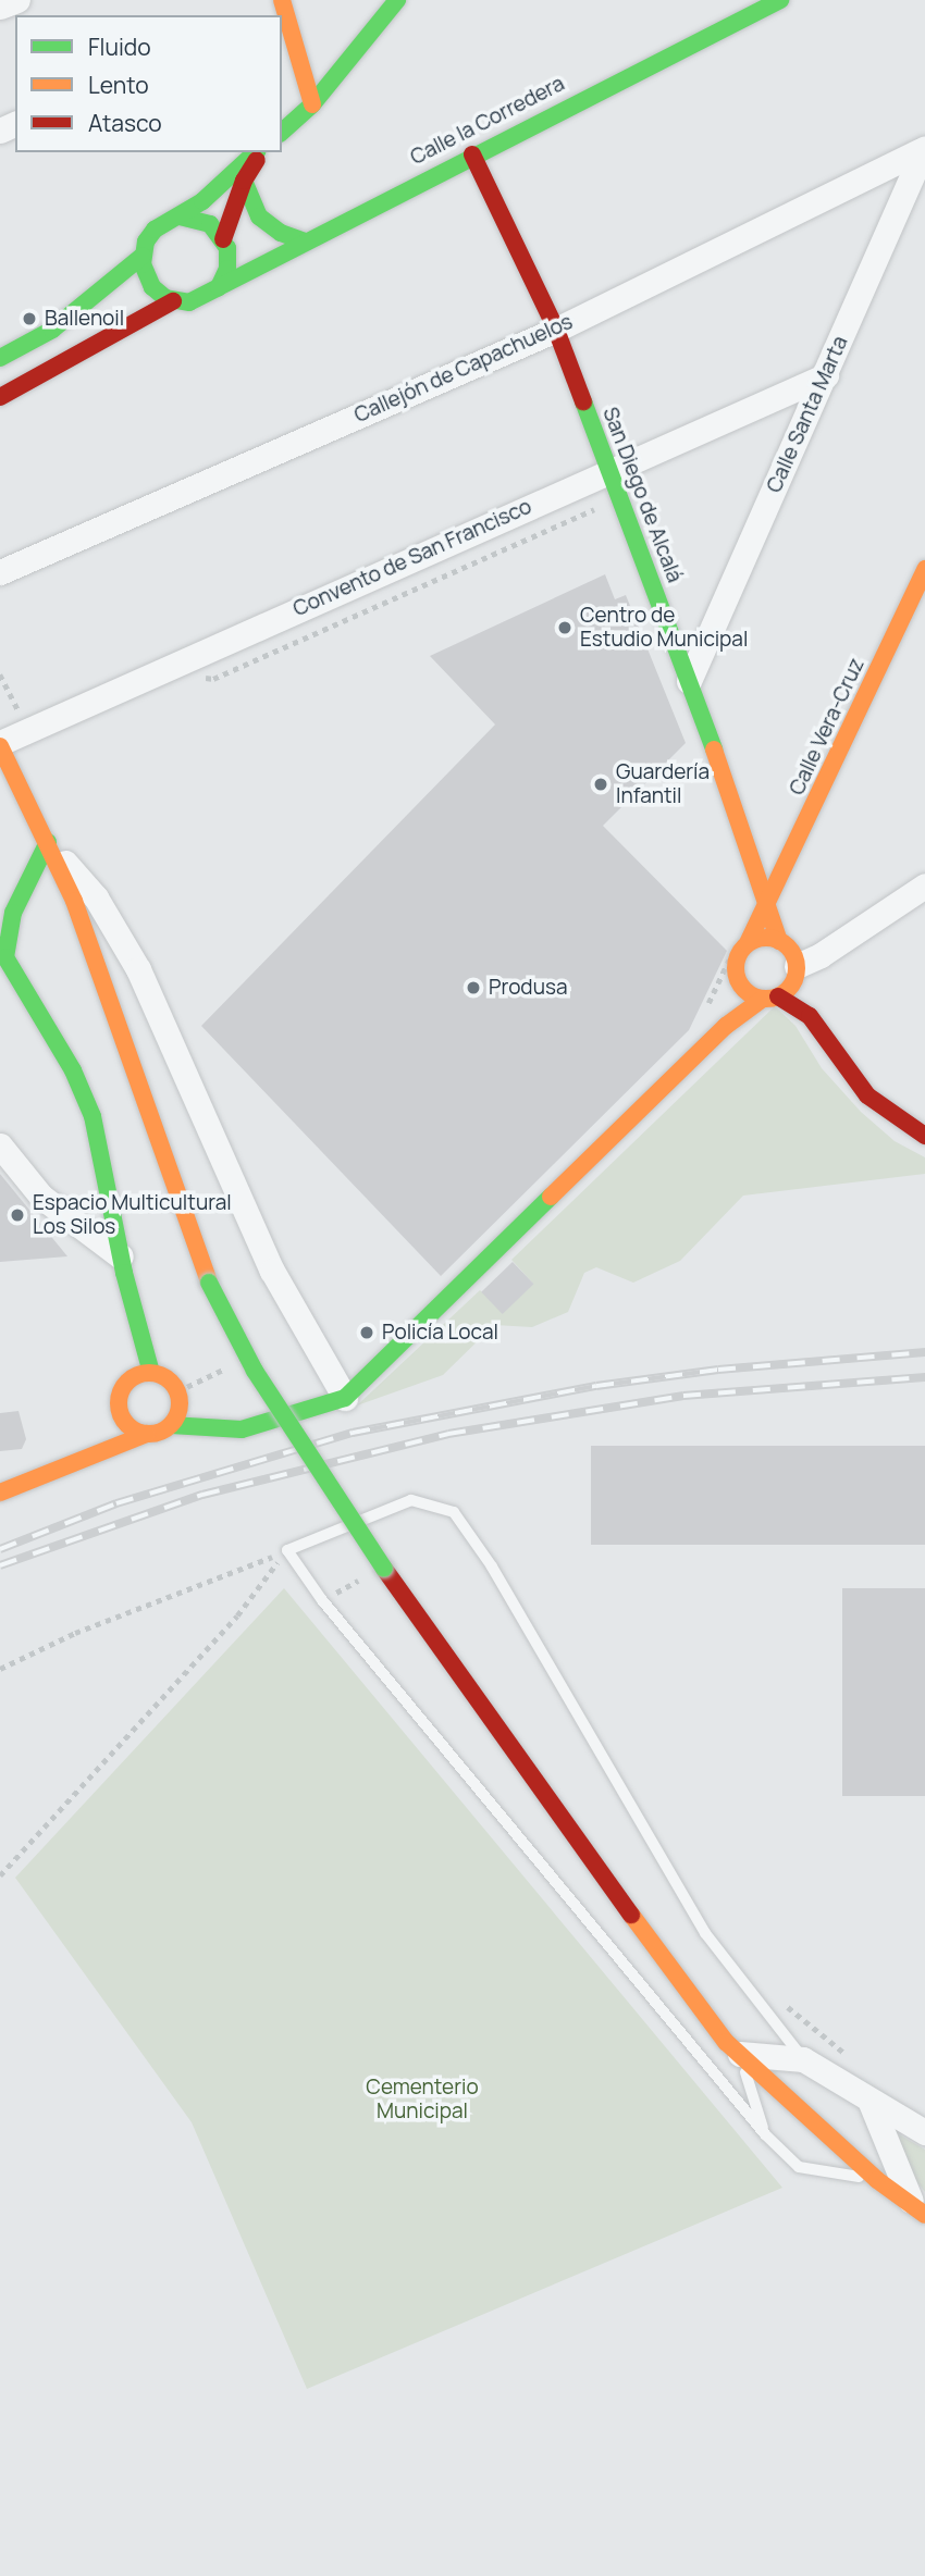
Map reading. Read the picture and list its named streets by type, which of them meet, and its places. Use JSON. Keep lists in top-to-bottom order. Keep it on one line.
{"streets":{"street":["Calle la Corredera","Callejón de Capachuelos","Calle Santa Marta","San Diego de Alcalá","Convento de San Francisco","Calle Vera-Cruz"]},"crossings":[["Calle la Corredera","San Diego de Alcalá"],["Callejón de Capachuelos","Calle Santa Marta"],["Callejón de Capachuelos","San Diego de Alcalá"],["Calle Santa Marta","San Diego de Alcalá"],["Calle Santa Marta","Convento de San Francisco"],["San Diego de Alcalá","Convento de San Francisco"],["San Diego de Alcalá","Calle Vera-Cruz"]],"parks":["Cementerio Municipal"],"places":["Ballenoil","Centro de Estudio Municipal","Guardería Infantil","Produsa","Espacio Multicultural Los Silos","Policía Local"],"legend":["Fluido","Lento","Atasco"]}
